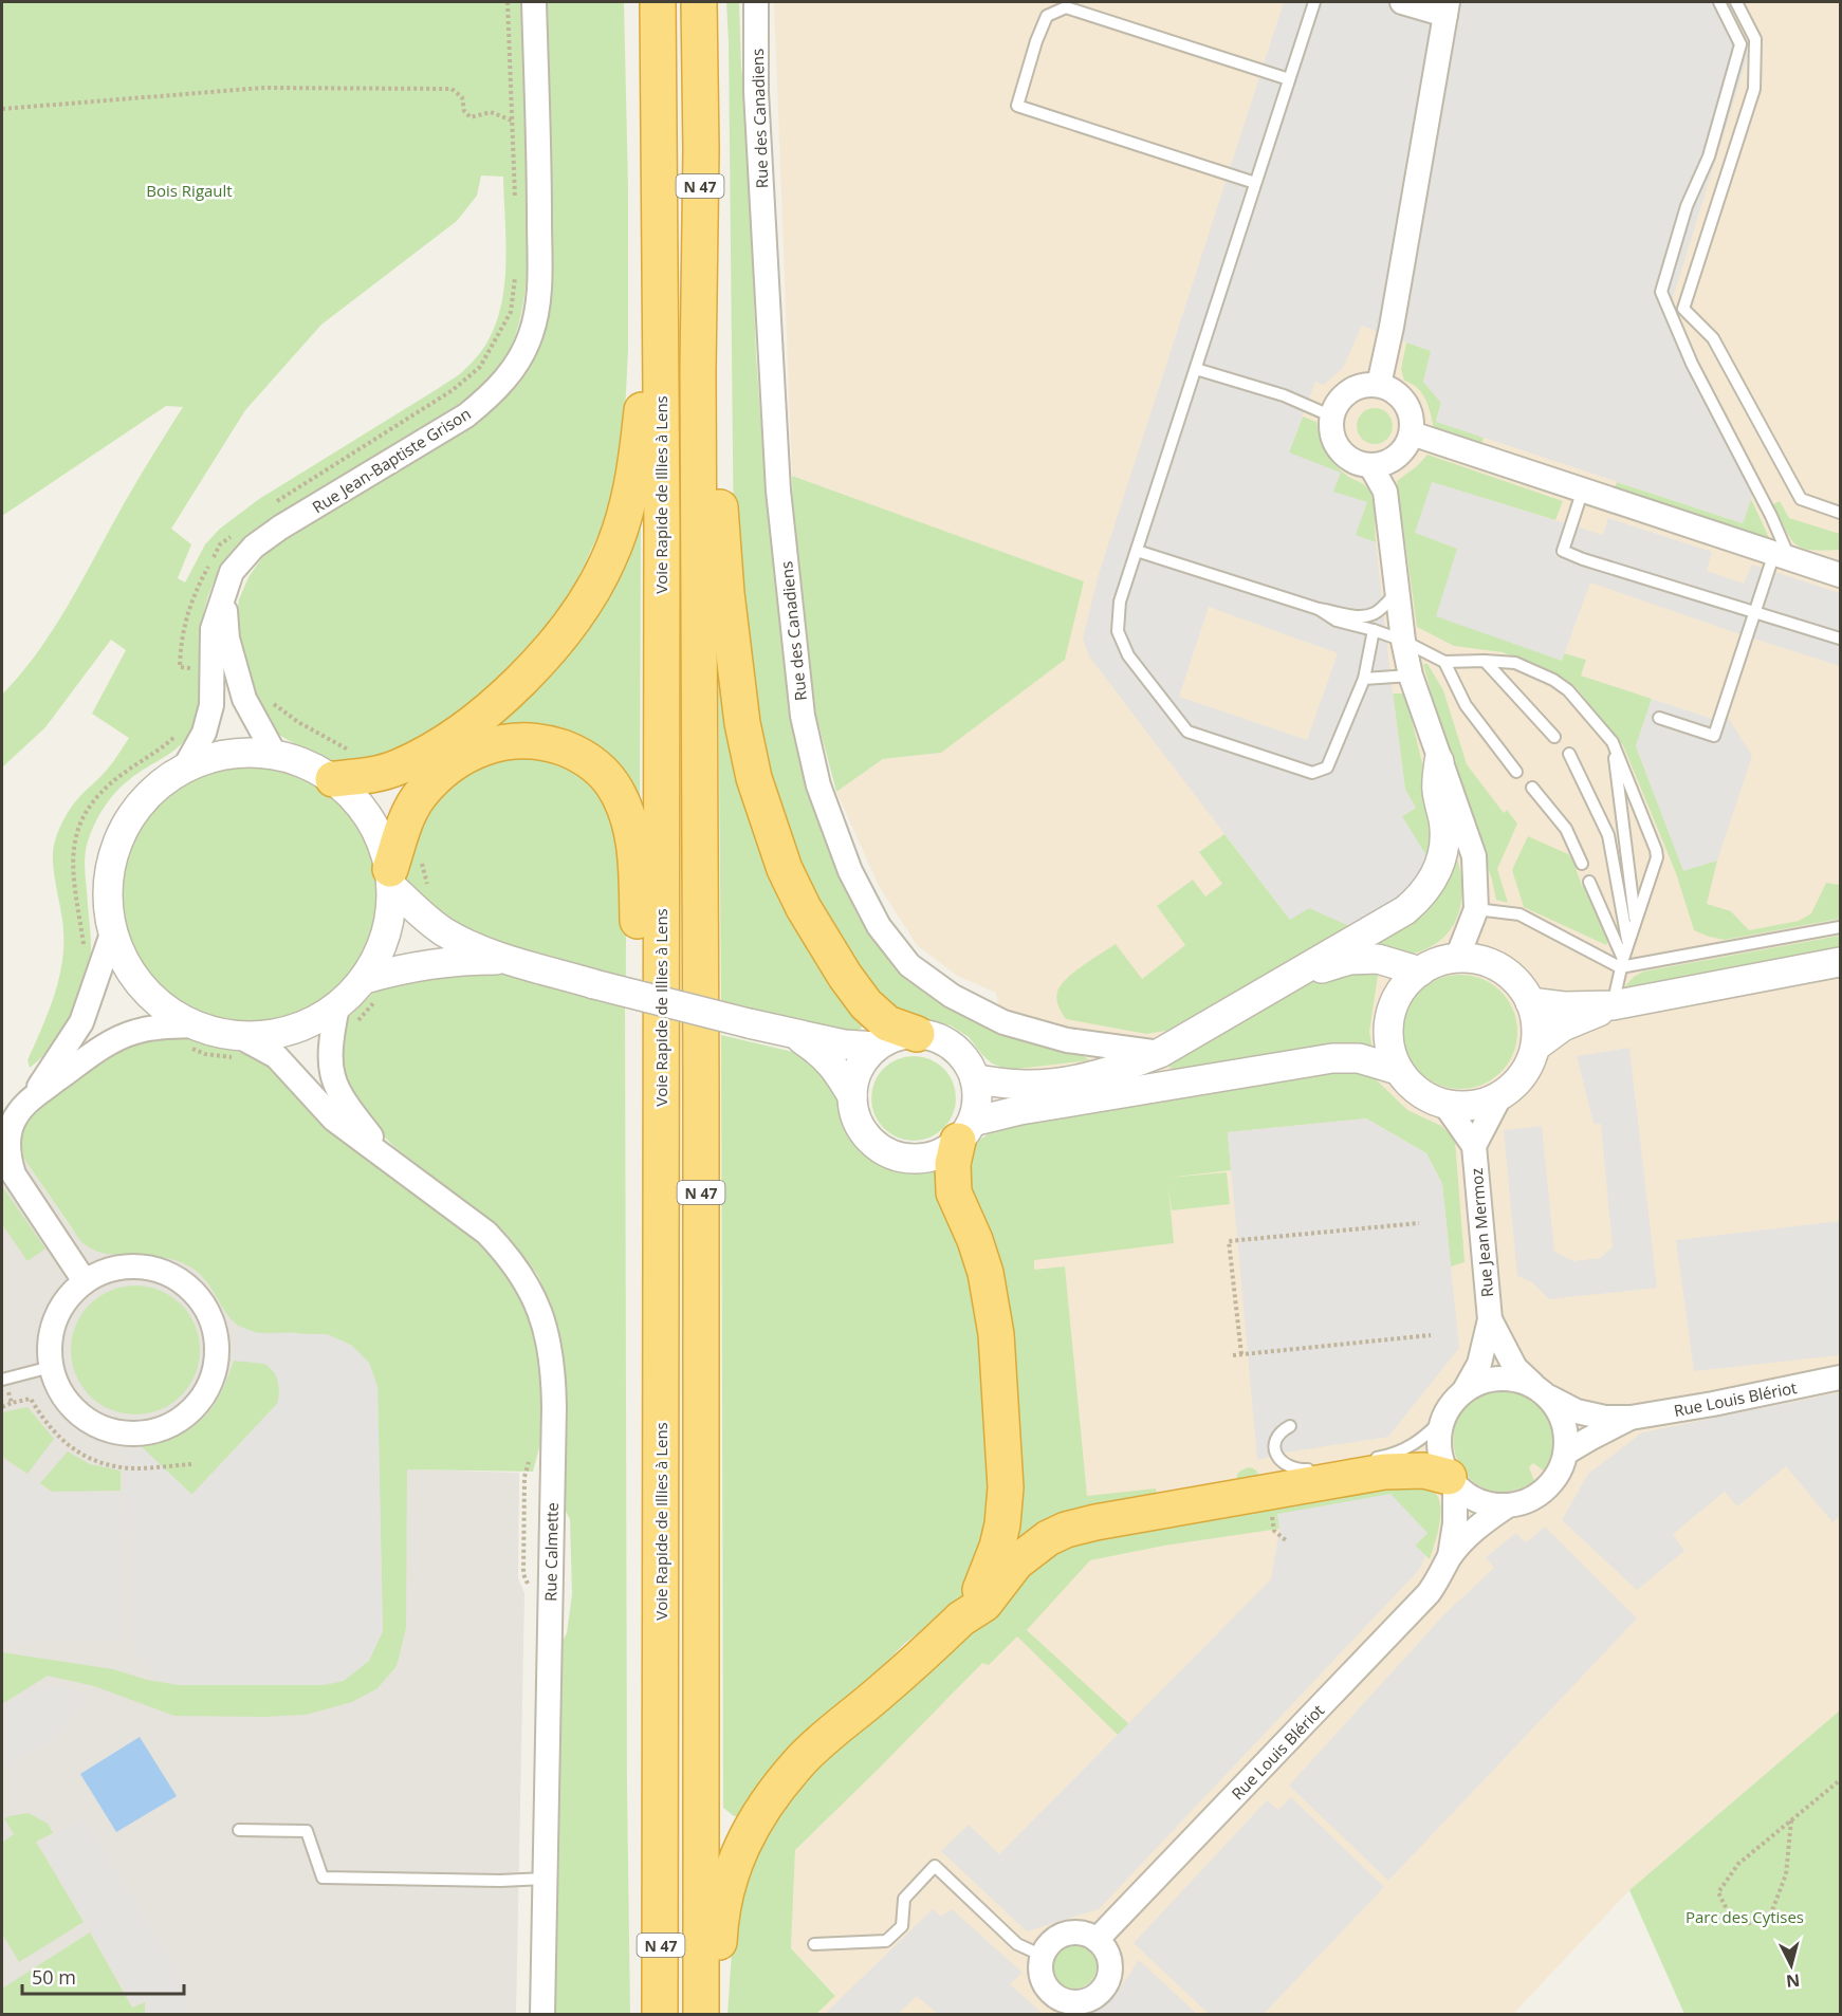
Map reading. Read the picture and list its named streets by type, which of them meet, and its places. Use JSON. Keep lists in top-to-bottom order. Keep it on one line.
{"streets":{"highway":["N 47","Voie Rapide de Illies à Lens"],"street":["Rue des Canadiens","Rue Jean-Baptiste Grison","Rue Jean Mermoz","Rue Louis Blériot","Rue Calmette"]},"crossings":[["Rue Jean Mermoz","Rue Louis Blériot"]],"parks":["Bois Rigault","Parc des Cytises"],"scale_bar":"50 m","north":"bottom"}
